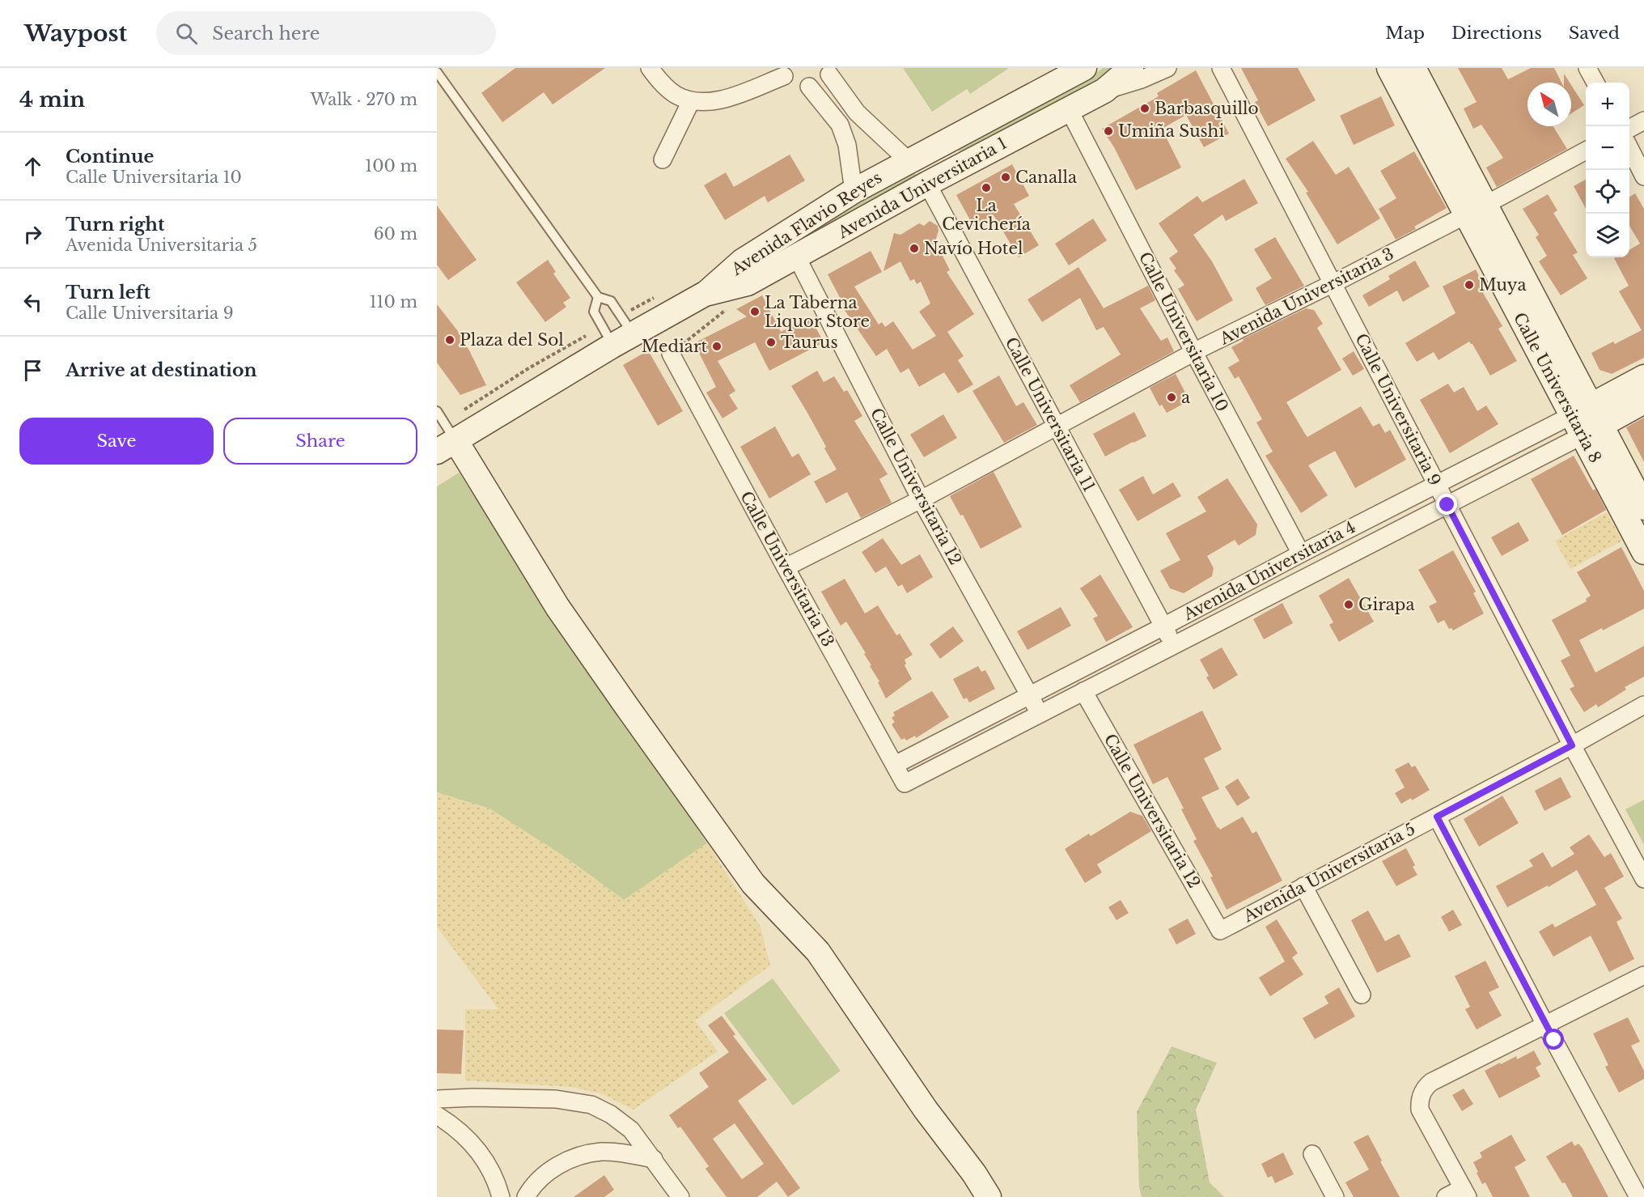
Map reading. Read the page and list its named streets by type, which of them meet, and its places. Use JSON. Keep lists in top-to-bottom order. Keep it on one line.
{"streets":{"street":["Avenida Universitaria 1","Avenida Flavio Reyes","Avenida Universitaria 3","Calle Universitaria 10","Calle Universitaria 8","Calle Universitaria 9","Calle Universitaria 11","Calle Universitaria 12","Calle Universitaria 13","Avenida Universitaria 4","Avenida Universitaria 5"]},"crossings":[["Avenida Universitaria 1","Avenida Flavio Reyes"],["Avenida Universitaria 1","Calle Universitaria 10"],["Avenida Universitaria 1","Calle Universitaria 11"],["Avenida Universitaria 1","Calle Universitaria 12"],["Avenida Universitaria 3","Calle Universitaria 10"],["Avenida Universitaria 3","Calle Universitaria 8"],["Avenida Universitaria 3","Calle Universitaria 9"],["Avenida Universitaria 3","Calle Universitaria 11"],["Avenida Universitaria 3","Calle Universitaria 12"],["Avenida Universitaria 3","Calle Universitaria 13"],["Calle Universitaria 10","Avenida Universitaria 4"],["Calle Universitaria 8","Avenida Universitaria 4"],["Calle Universitaria 9","Avenida Universitaria 4"],["Calle Universitaria 9","Avenida Universitaria 5"],["Calle Universitaria 11","Avenida Universitaria 4"],["Calle Universitaria 12","Avenida Universitaria 4"],["Calle Universitaria 12","Avenida Universitaria 5"],["Calle Universitaria 13","Avenida Universitaria 4"]],"places":["Barbasquillo","Umiña Sushi","Canalla","La Cevichería","Navío Hotel","Muya","La Taberna Liquor Store","Plaza del Sol","Taurus","Mediart","a","Girapa"],"north":"top left","page":{"header":"Waypost","search":"Search here","nav":["Map","Directions","Saved"],"heading":["4 min","Walk · 270 m"],"map_buttons":["+","−"],"list":[["Continue","Calle Universitaria 10","100 m"],["Turn right","Avenida Universitaria 5","60 m"],["Turn left","Calle Universitaria 9","110 m"],"Arrive at destination"],"buttons":["Save","Share"]}}
